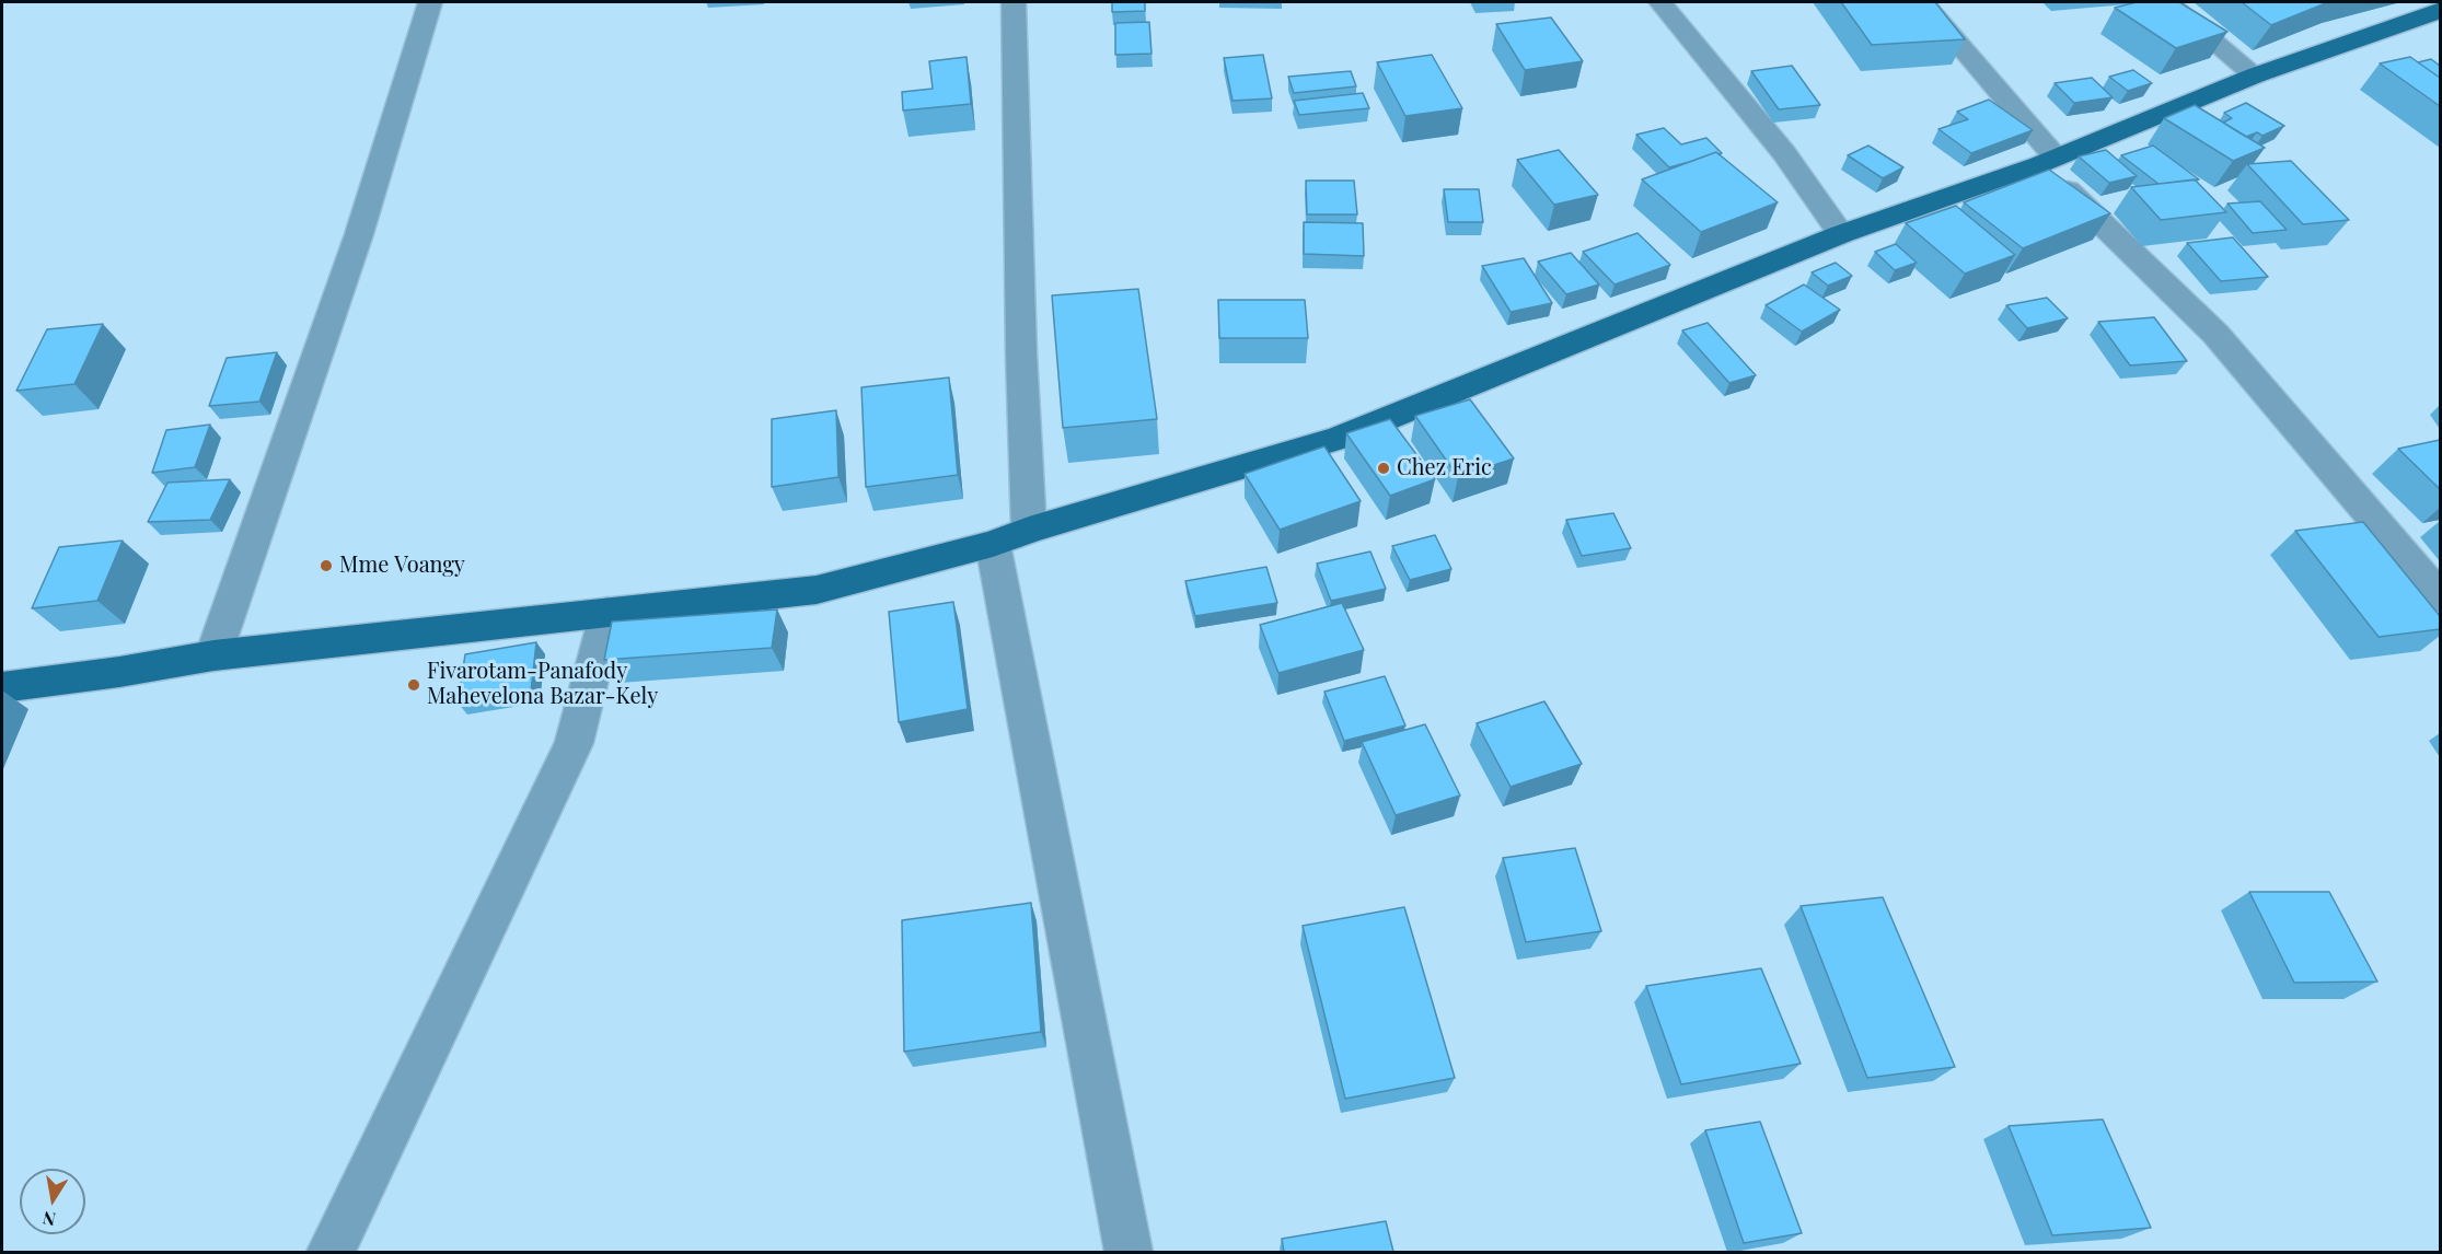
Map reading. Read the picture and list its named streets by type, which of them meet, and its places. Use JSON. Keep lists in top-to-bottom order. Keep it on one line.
{"places":["Chez Eric","Mme Voangy","Fivarotam-Panafody Mahevelona Bazar-Kely"],"north":"bottom"}
